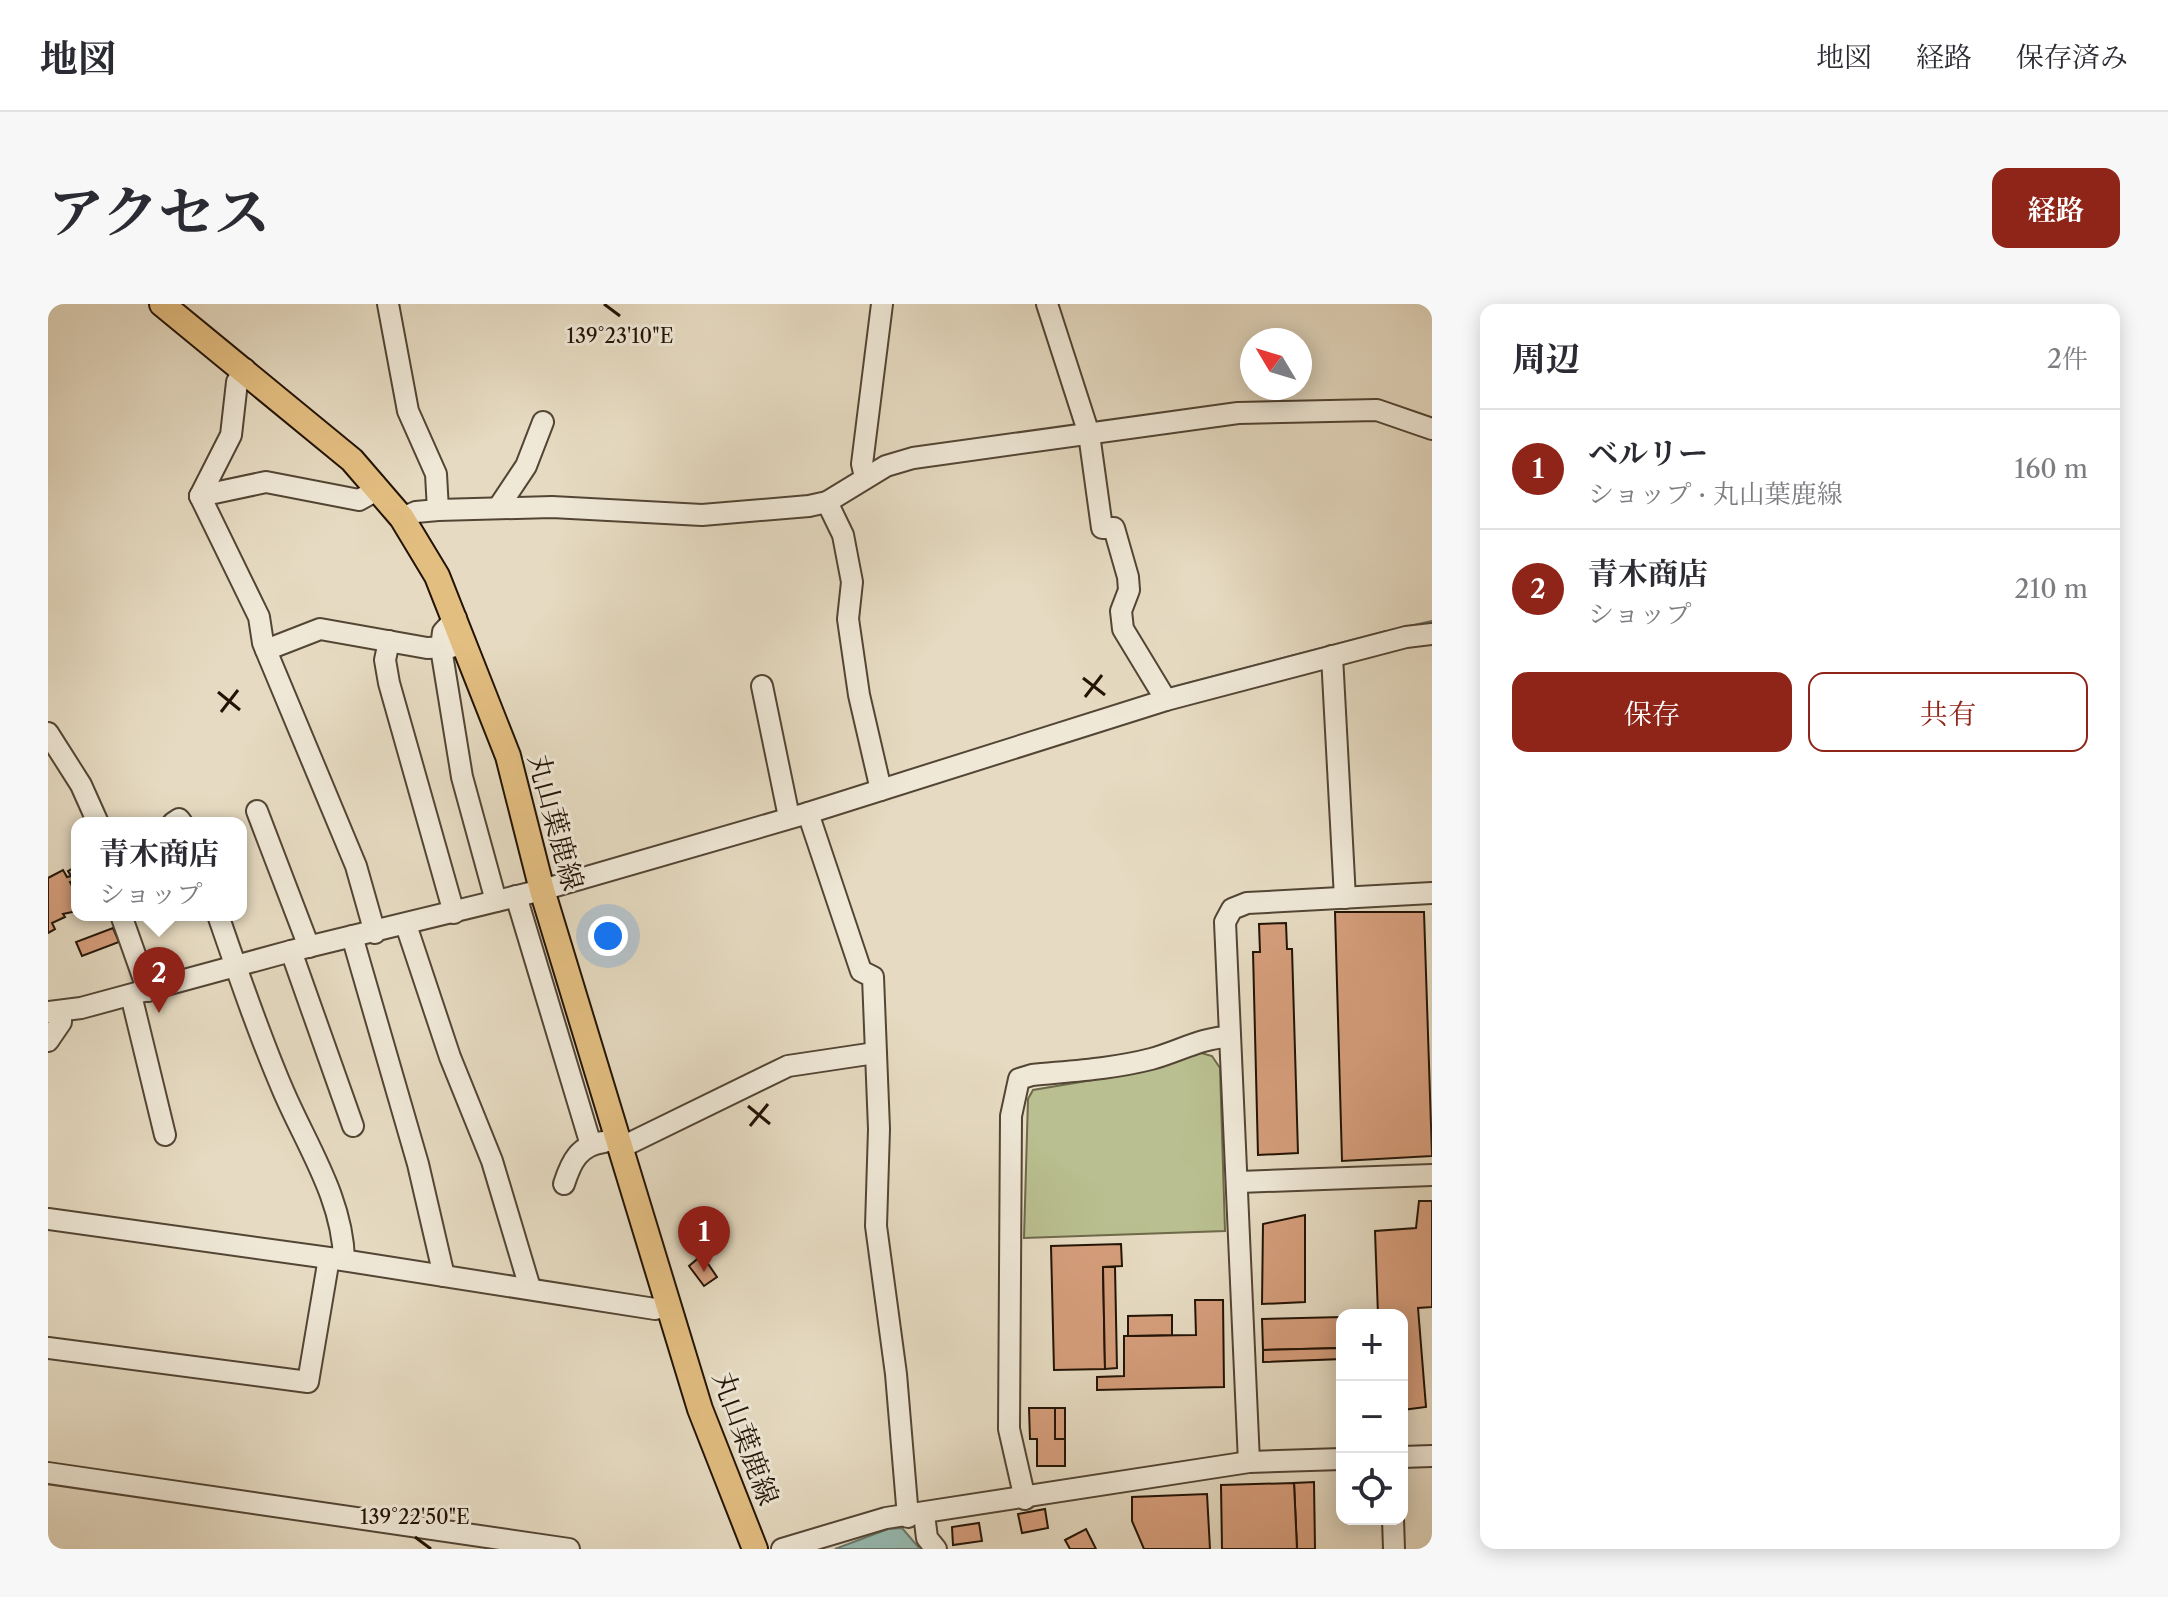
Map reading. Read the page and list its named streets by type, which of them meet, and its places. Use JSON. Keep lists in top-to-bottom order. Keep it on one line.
{"streets":{"main road":["丸山葉鹿線"]},"north":"top left","page":{"header":"地図","nav":["地図","経路","保存済み"],"title":"アクセス","buttons":["経路",["保存","共有"]],"heading":["周辺","2件"],"list":[{"mark":"1","name":"ベルリー","note":"ショップ · 丸山葉鹿線","value":"160 m"},{"mark":"2","name":"青木商店","note":"ショップ","value":"210 m"}],"popup":["青木商店","ショップ"],"pins":["2","1"],"map_buttons":["+","−"]},"coordinates":["139°23'10\"E","139°22'50\"E"]}
